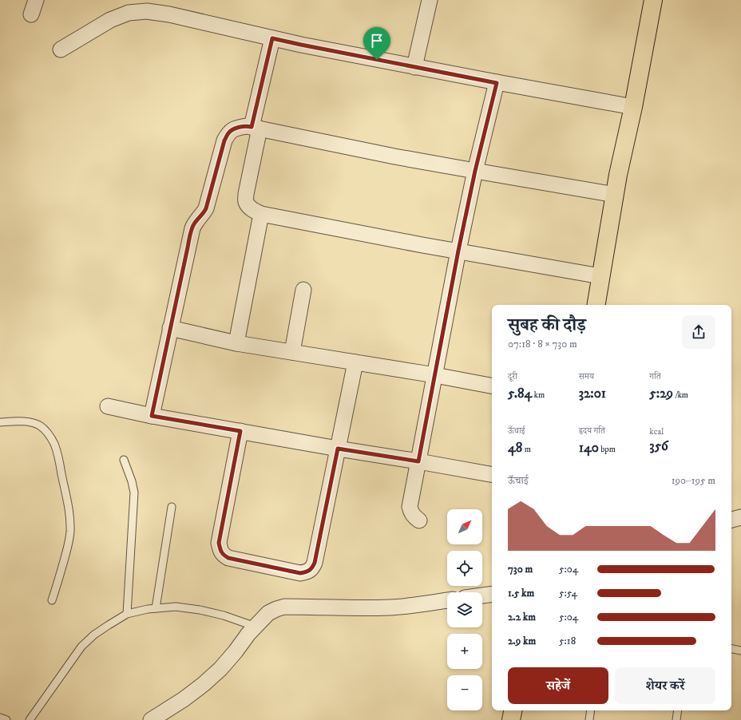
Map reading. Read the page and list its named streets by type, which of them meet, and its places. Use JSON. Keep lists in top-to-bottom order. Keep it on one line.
{"north":"top right","page":{"heading":["सुबह की दौड़","07:18 · 8 × 730 m"],"stats":[["दूरी","5.84 km"],["समय","32:01"],["गति","5:29 /km"],["ऊँचाई","48 m"],["हृदय गति","140 bpm"],["kcal","356"]],"chart":["ऊँचाई","190–195 m"],"map_buttons":["+","−"],"list":[{"name":"730 m","note":"5:04"},{"name":"1.5 km","note":"5:54"},{"name":"2.2 km","note":"5:04"},{"name":"2.9 km","note":"5:18"}],"buttons":["सहेजें","शेयर करें"]}}
